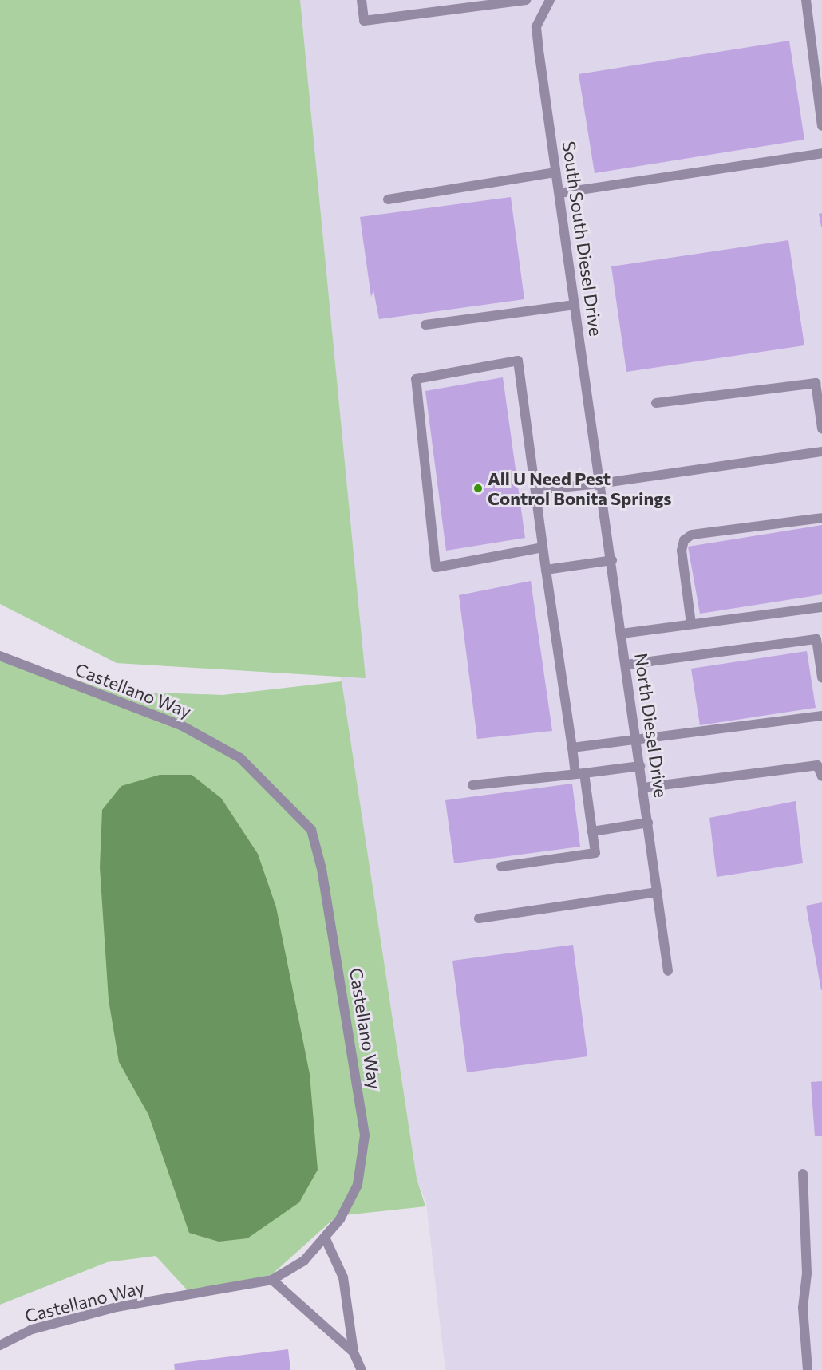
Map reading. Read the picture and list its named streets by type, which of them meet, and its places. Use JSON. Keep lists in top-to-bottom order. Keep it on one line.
{"streets":{"street":["South South Diesel Drive","Castellano Way","North Diesel Drive"]},"crossings":[["South South Diesel Drive","North Diesel Drive"]],"places":["All U Need Pest Control Bonita Springs"]}
